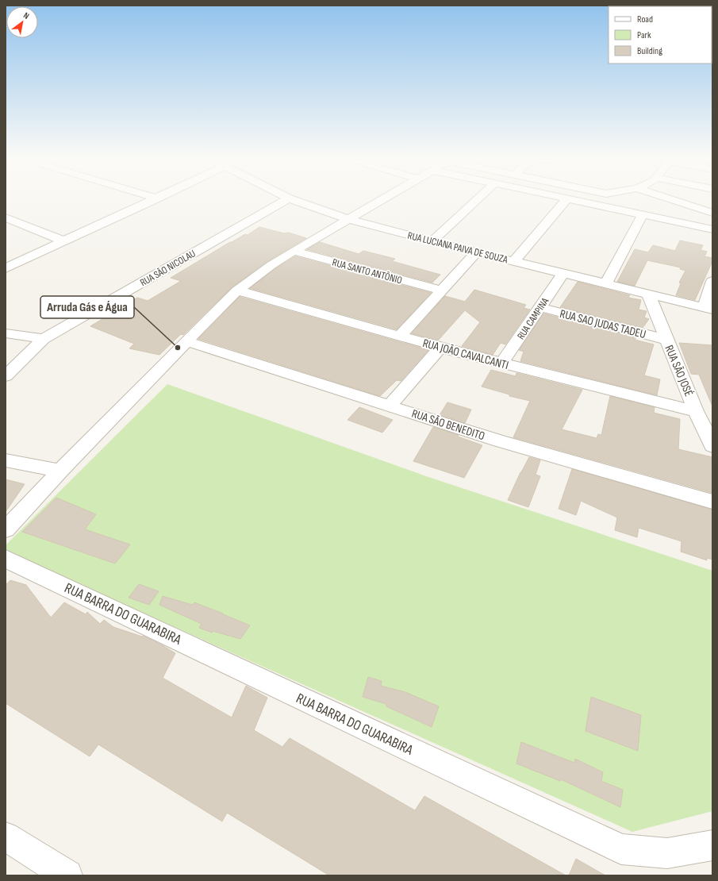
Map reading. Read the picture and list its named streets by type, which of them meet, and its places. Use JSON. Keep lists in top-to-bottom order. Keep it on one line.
{"streets":{"street":["RUA LUCIANA PAIVA DE SOUZA","RUA SÃO NICOLAU","RUA SANTO ANTÔNIO","RUA CAMPINA","RUA SAO JUDAS TADEU","RUA JOÃO CAVALCANTI","RUA SÃO JOSÉ","RUA SÃO BENEDITO","RUA BARRA DO GUARABIRA"]},"crossings":[["RUA LUCIANA PAIVA DE SOUZA","RUA CAMPINA"],["RUA LUCIANA PAIVA DE SOUZA","RUA SÃO JOSÉ"],["RUA CAMPINA","RUA SAO JUDAS TADEU"],["RUA CAMPINA","RUA JOÃO CAVALCANTI"],["RUA SAO JUDAS TADEU","RUA SÃO JOSÉ"],["RUA JOÃO CAVALCANTI","RUA SÃO JOSÉ"]],"places":["Arruda Gás e Água"],"legend":["Road","Park","Building"],"north":"top right"}
